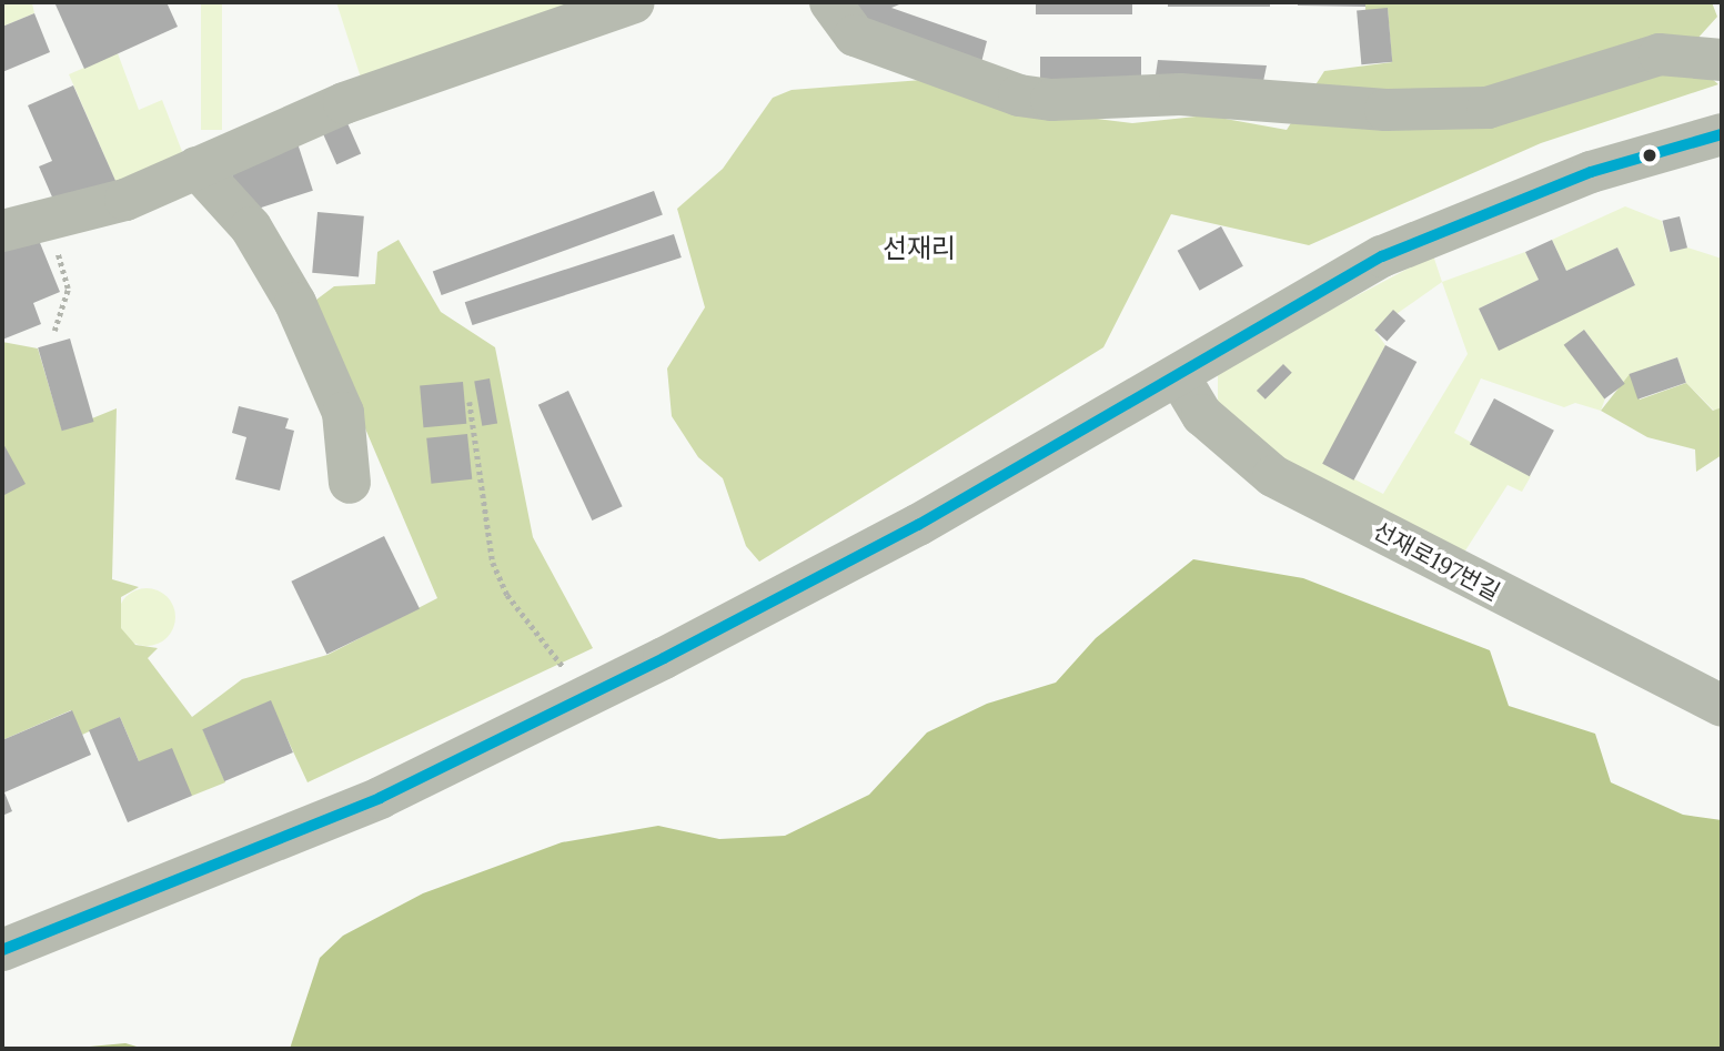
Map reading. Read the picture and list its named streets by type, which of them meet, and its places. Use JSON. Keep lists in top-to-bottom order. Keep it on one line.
{"streets":{"street":["선재로197번길"]},"districts":["선재리"]}
